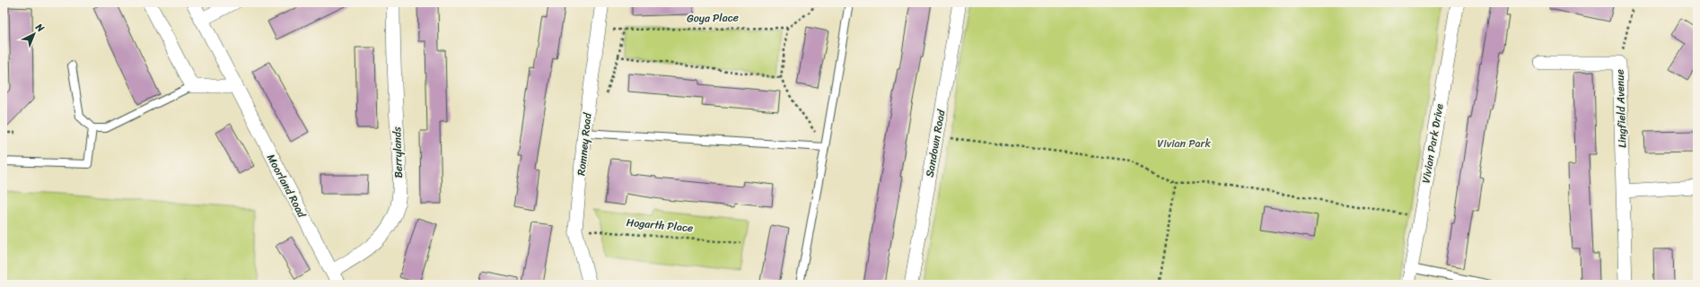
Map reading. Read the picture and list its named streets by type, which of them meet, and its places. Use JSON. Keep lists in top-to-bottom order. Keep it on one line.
{"streets":{"street":["Lingfield Avenue","Sandown Road","Vivian Park Drive","Romney Road","Berrylands","Moorland Road"],"path":["Goya Place","Hogarth Place"]},"crossings":[["Goya Place","Romney Road"],["Romney Road","Hogarth Place"],["Berrylands","Moorland Road"]],"parks":["Vivian Park"],"north":"top right"}
